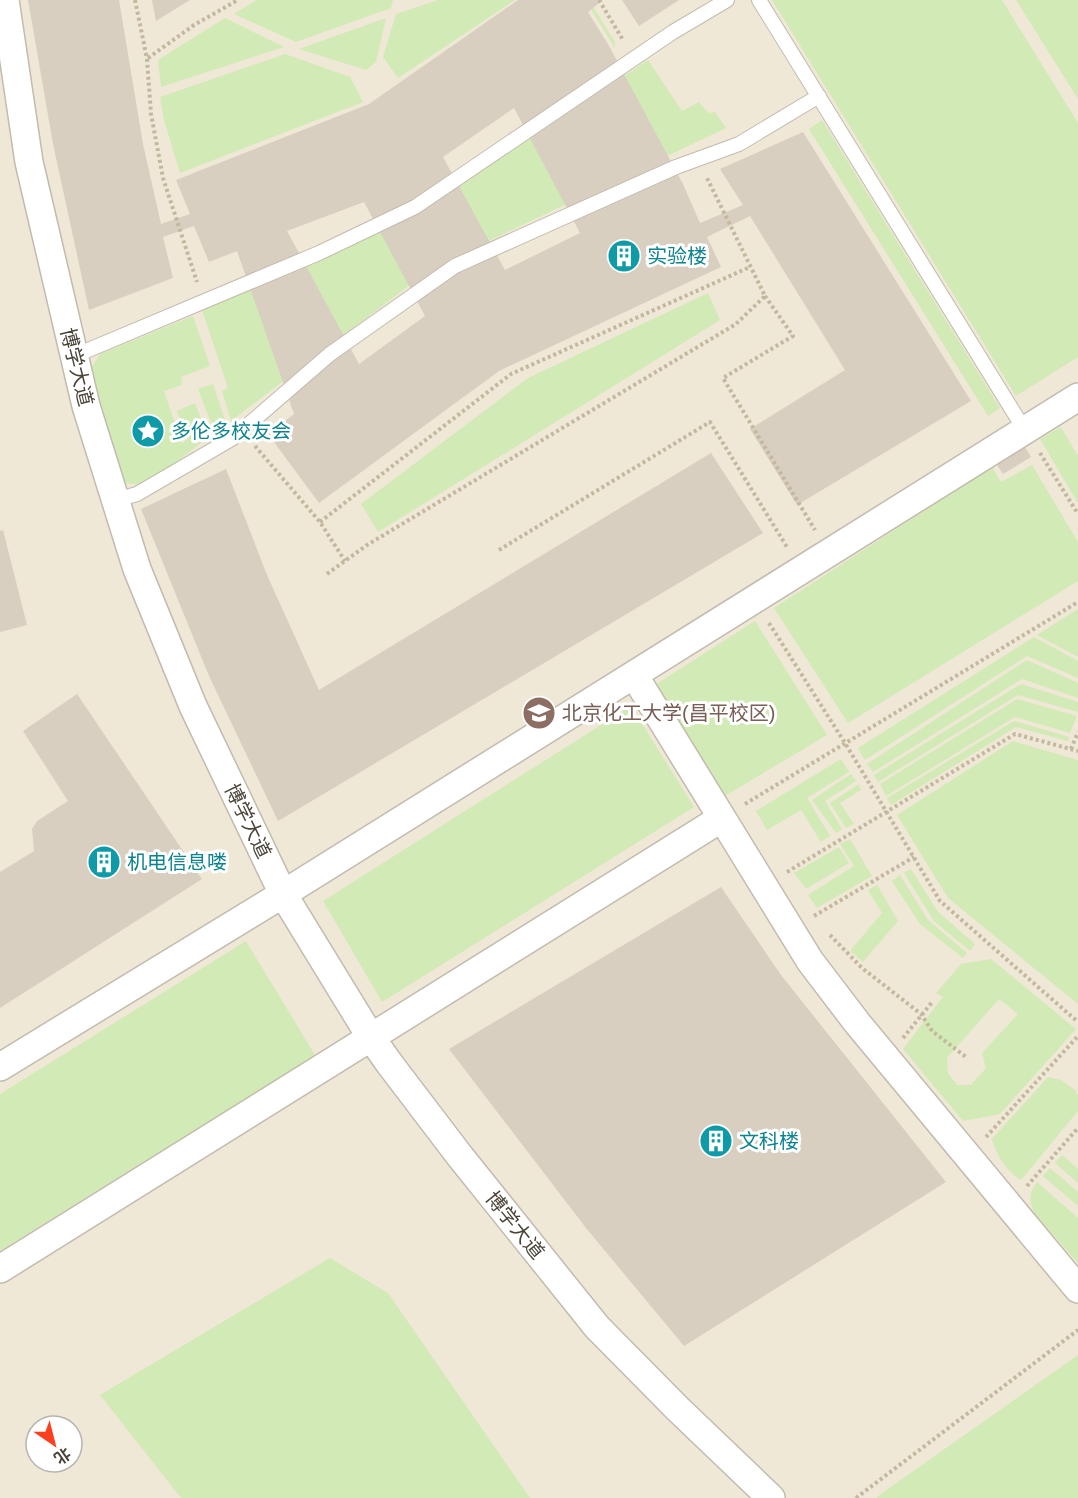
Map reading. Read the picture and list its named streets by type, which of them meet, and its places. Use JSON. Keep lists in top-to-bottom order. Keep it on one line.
{"streets":{"street":["博学大道"]},"places":{"building":["实验楼","机电信息喽","文科楼"],"place":["多伦多校友会"],"school or university":["北京化工大学(昌平校区)"]},"north":"bottom right"}
